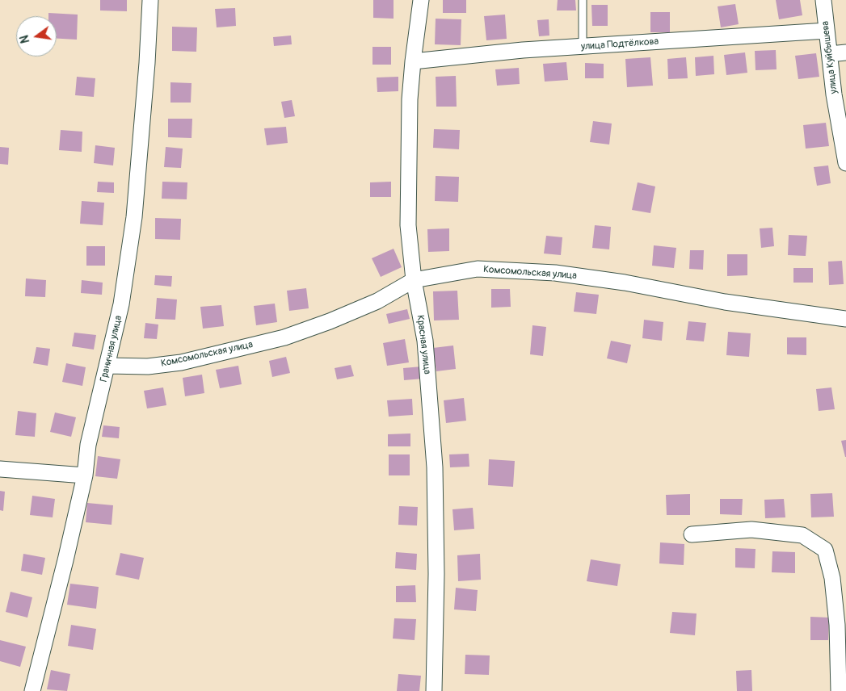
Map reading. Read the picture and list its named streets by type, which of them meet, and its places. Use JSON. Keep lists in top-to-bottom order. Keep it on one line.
{"streets":{"street":["улица Подтёлкова","улица Куйбышева","Комсомольская улица","Красная улица","Граничная улица"]},"crossings":[["улица Подтёлкова","улица Куйбышева"],["улица Подтёлкова","Красная улица"],["Комсомольская улица","Красная улица"],["Комсомольская улица","Граничная улица"]],"north":"left"}
